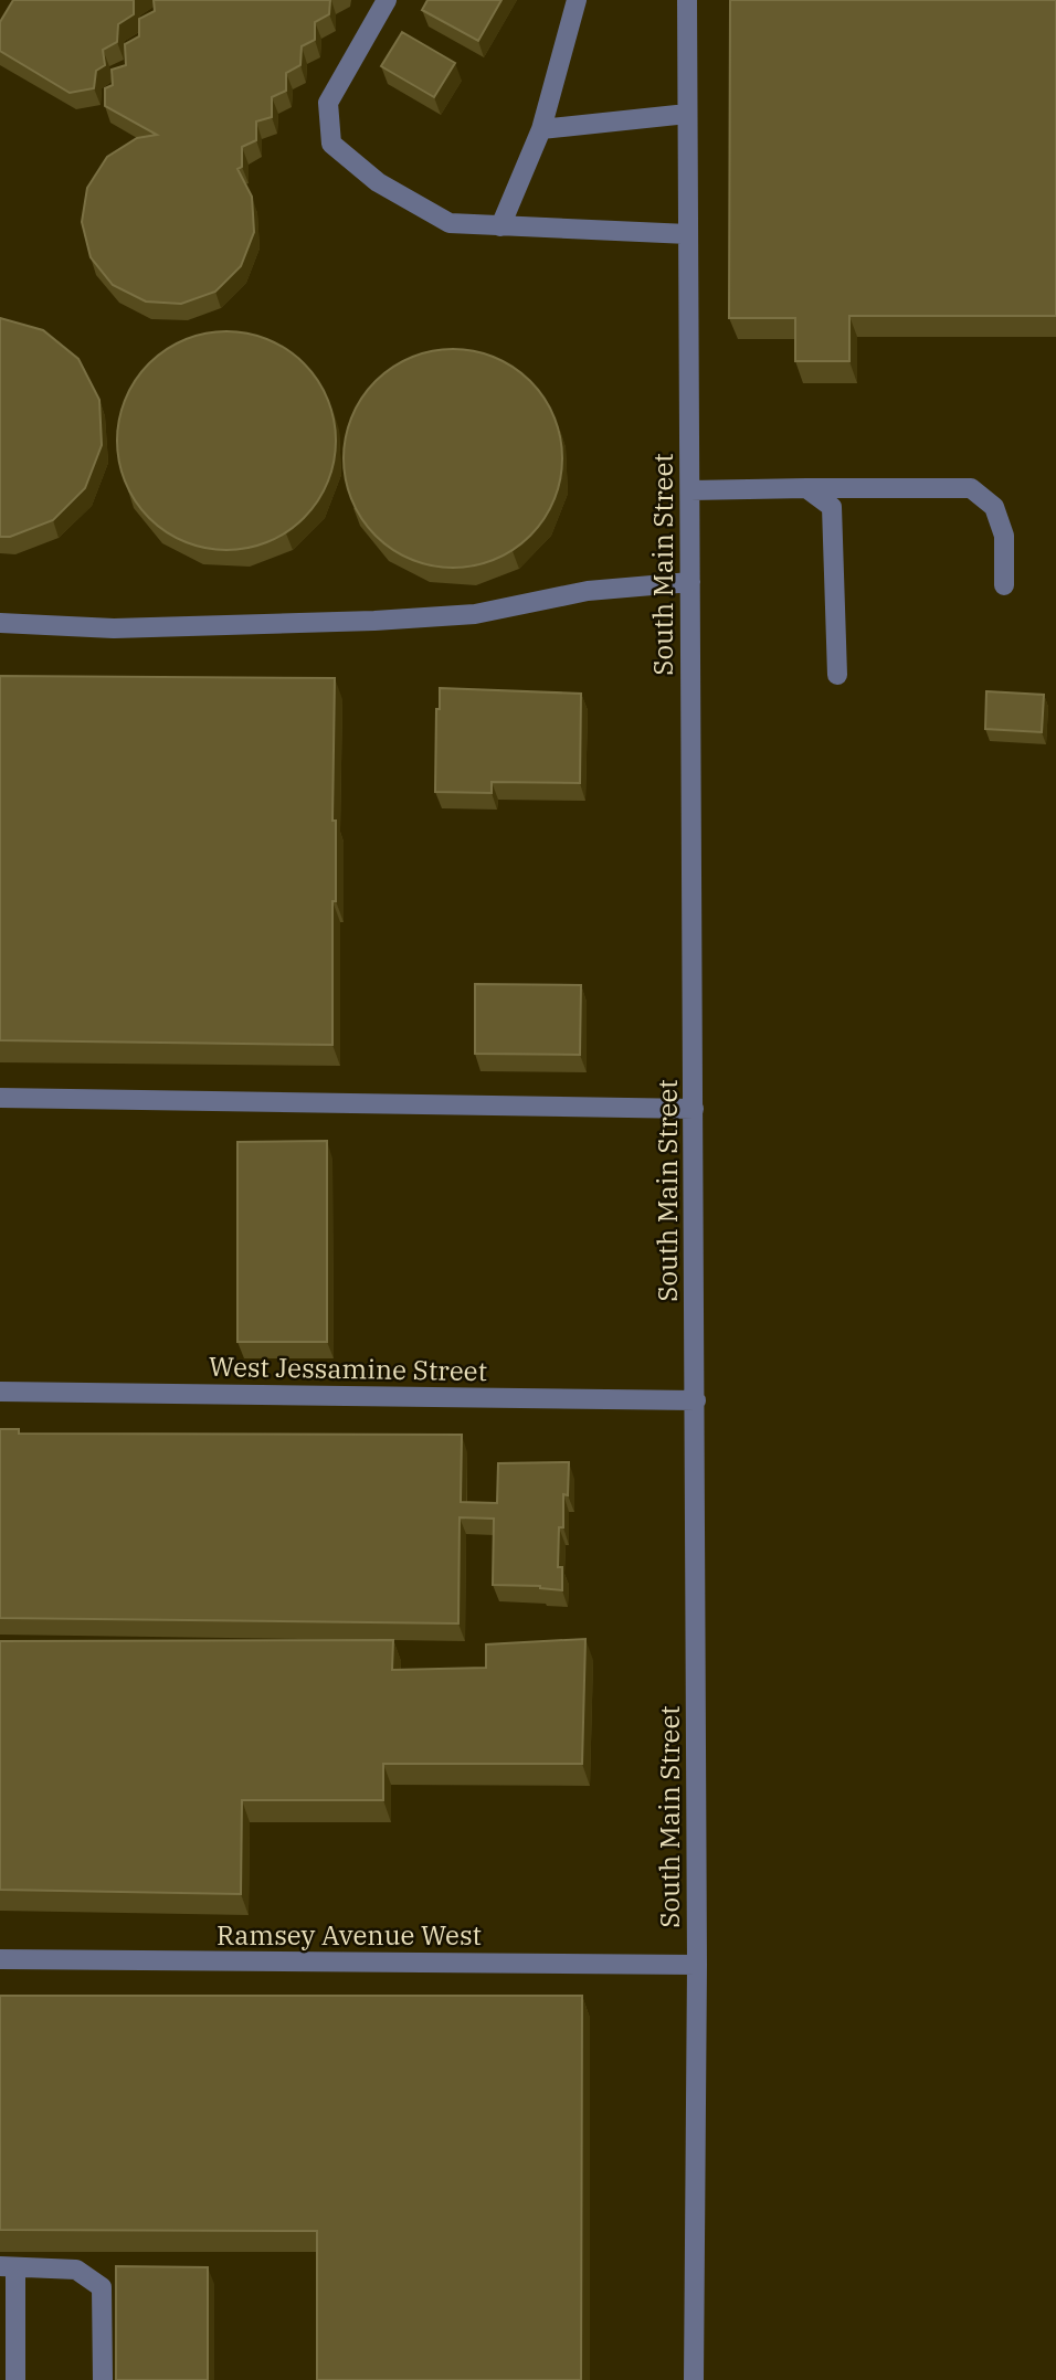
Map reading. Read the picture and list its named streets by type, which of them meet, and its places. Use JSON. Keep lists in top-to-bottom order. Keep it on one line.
{"streets":{"street":["South Main Street","West Jessamine Street","Ramsey Avenue West"]},"crossings":[["South Main Street","West Jessamine Street"],["South Main Street","Ramsey Avenue West"]]}
